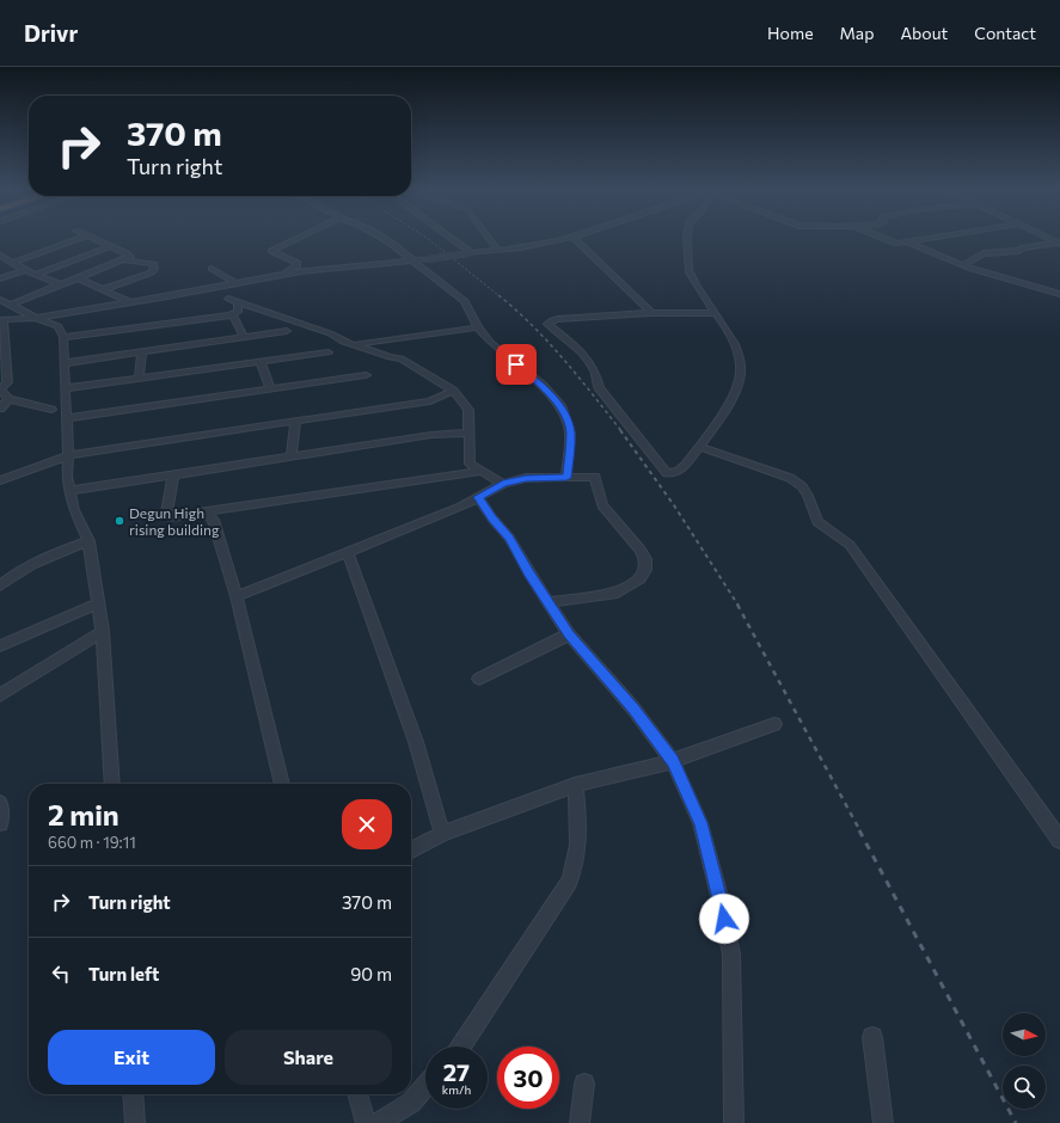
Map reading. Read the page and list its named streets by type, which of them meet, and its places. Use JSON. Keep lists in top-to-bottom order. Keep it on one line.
{"places":["Degun High rising building"],"north":"right","page":{"header":"Drivr","nav":["Home","Map","About","Contact"],"turn":["370 m","Turn right"],"heading":["2 min","660 m · 19:11"],"list":[{"name":"Turn right","value":"370 m"},{"name":"Turn left","value":"90 m"}],"buttons":["Exit","Share"],"speed":"27 km/h","limit":"30"}}
